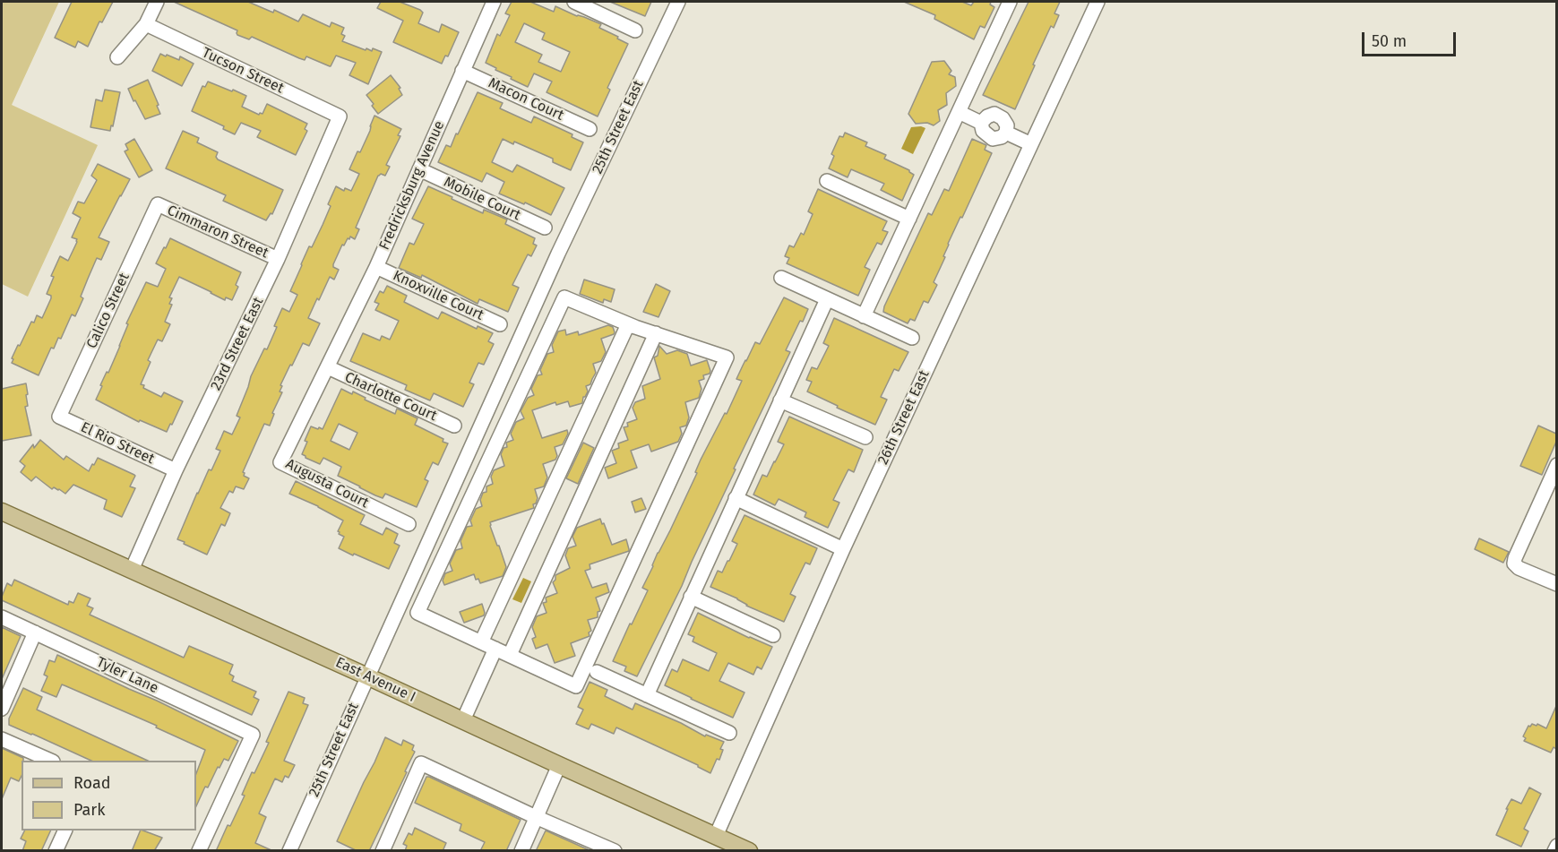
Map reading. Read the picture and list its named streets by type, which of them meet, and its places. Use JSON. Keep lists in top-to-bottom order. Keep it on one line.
{"streets":{"main road":["East Avenue I"],"street":["Tucson Street","Macon Court","25th Street East","Fredricksburg Avenue","Mobile Court","Cimmaron Street","Knoxville Court","Calico Street","23rd Street East","Charlotte Court","26th Street East","El Rio Street","Augusta Court","Tyler Lane"]},"crossings":[["Tucson Street","23rd Street East"],["Macon Court","Fredricksburg Avenue"],["25th Street East","East Avenue I"],["Fredricksburg Avenue","Mobile Court"],["Fredricksburg Avenue","Knoxville Court"],["Fredricksburg Avenue","Charlotte Court"],["Fredricksburg Avenue","Augusta Court"],["Cimmaron Street","Calico Street"],["Cimmaron Street","23rd Street East"],["Calico Street","El Rio Street"],["23rd Street East","El Rio Street"],["23rd Street East","East Avenue I"],["Charlotte Court","Augusta Court"],["26th Street East","East Avenue I"]],"legend":["Road","Park"],"scale_bar":"50 m"}
